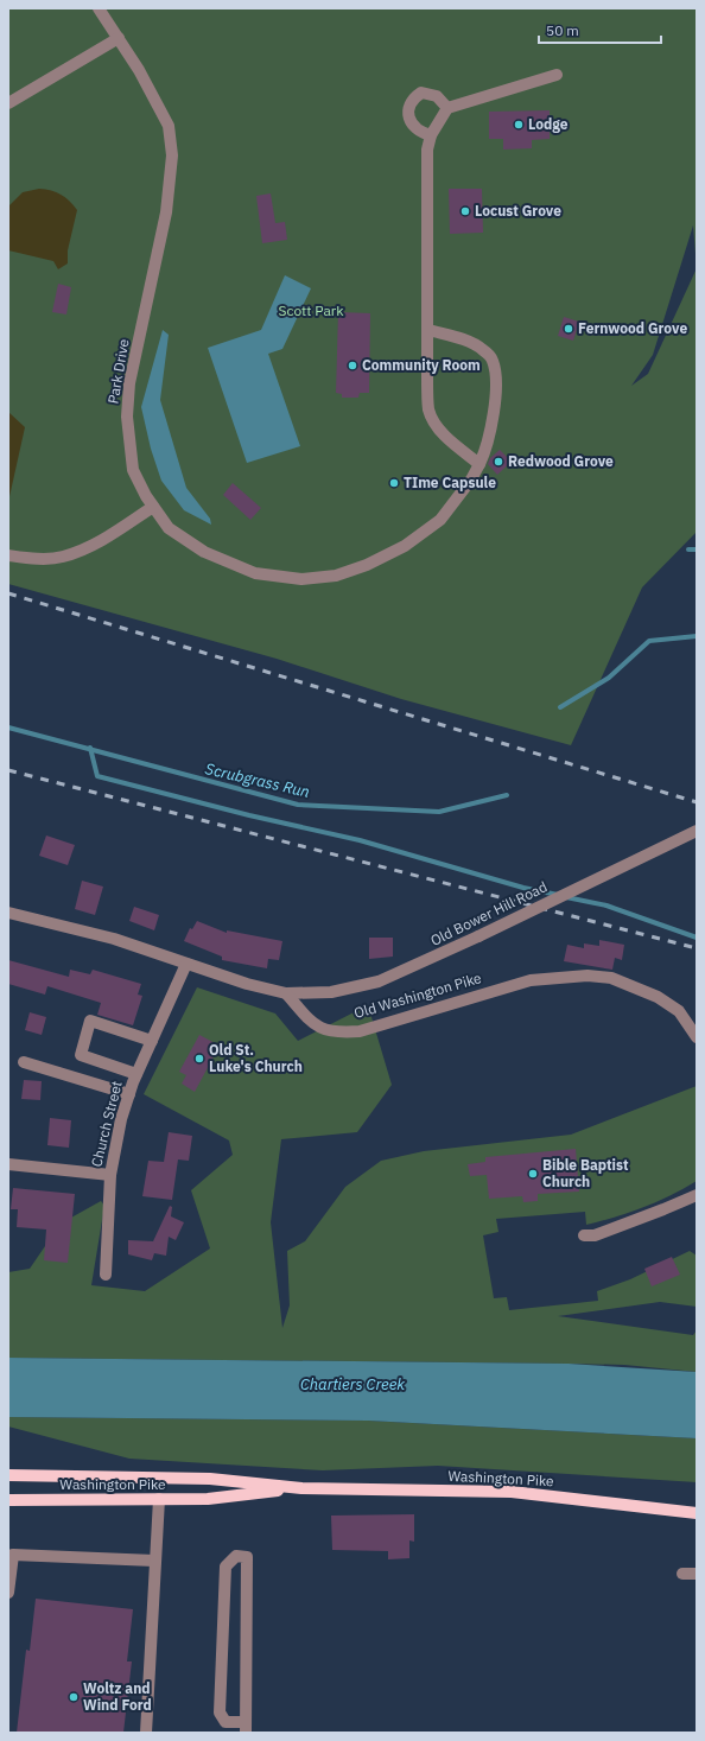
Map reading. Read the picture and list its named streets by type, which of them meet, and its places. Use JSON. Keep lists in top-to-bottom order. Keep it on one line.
{"streets":{"main road":["Washington Pike"],"street":["Park Drive","Old Bower Hill Road","Old Washington Pike","Church Street"]},"crossings":[["Old Bower Hill Road","Old Washington Pike"]],"water":["Scrubgrass Run","Chartiers Creek"],"parks":["Scott Park"],"places":["Lodge","Locust Grove","Fernwood Grove","Community Room","Redwood Grove","TIme Capsule","Old St. Luke's Church","Bible Baptist Church","Woltz and Wind Ford"],"scale_bar":"50 m"}
